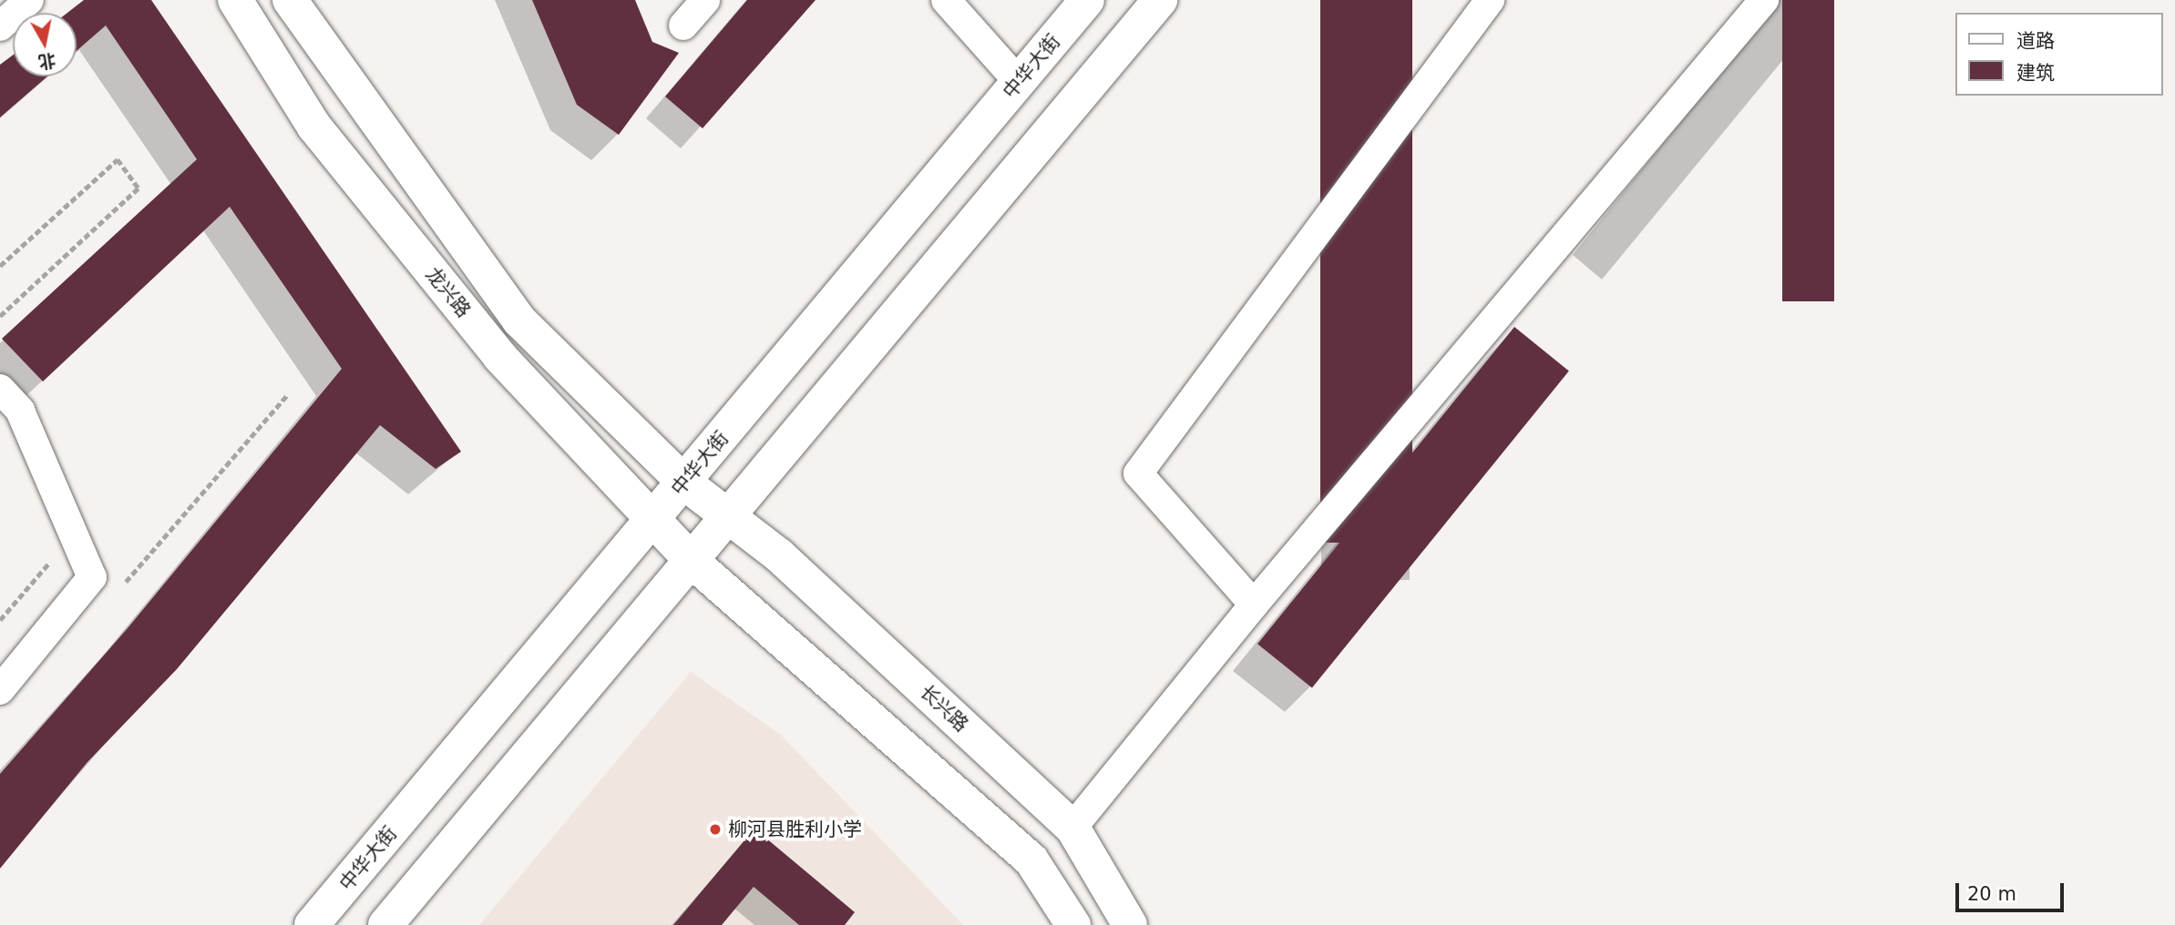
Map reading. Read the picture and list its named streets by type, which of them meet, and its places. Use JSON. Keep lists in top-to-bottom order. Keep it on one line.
{"streets":{"street":["中华大街","龙兴路","长兴路"]},"crossings":[["中华大街","龙兴路"],["龙兴路","长兴路"]],"places":["柳河县胜利小学"],"legend":["道路","建筑"],"scale_bar":"20 m","north":"bottom"}
